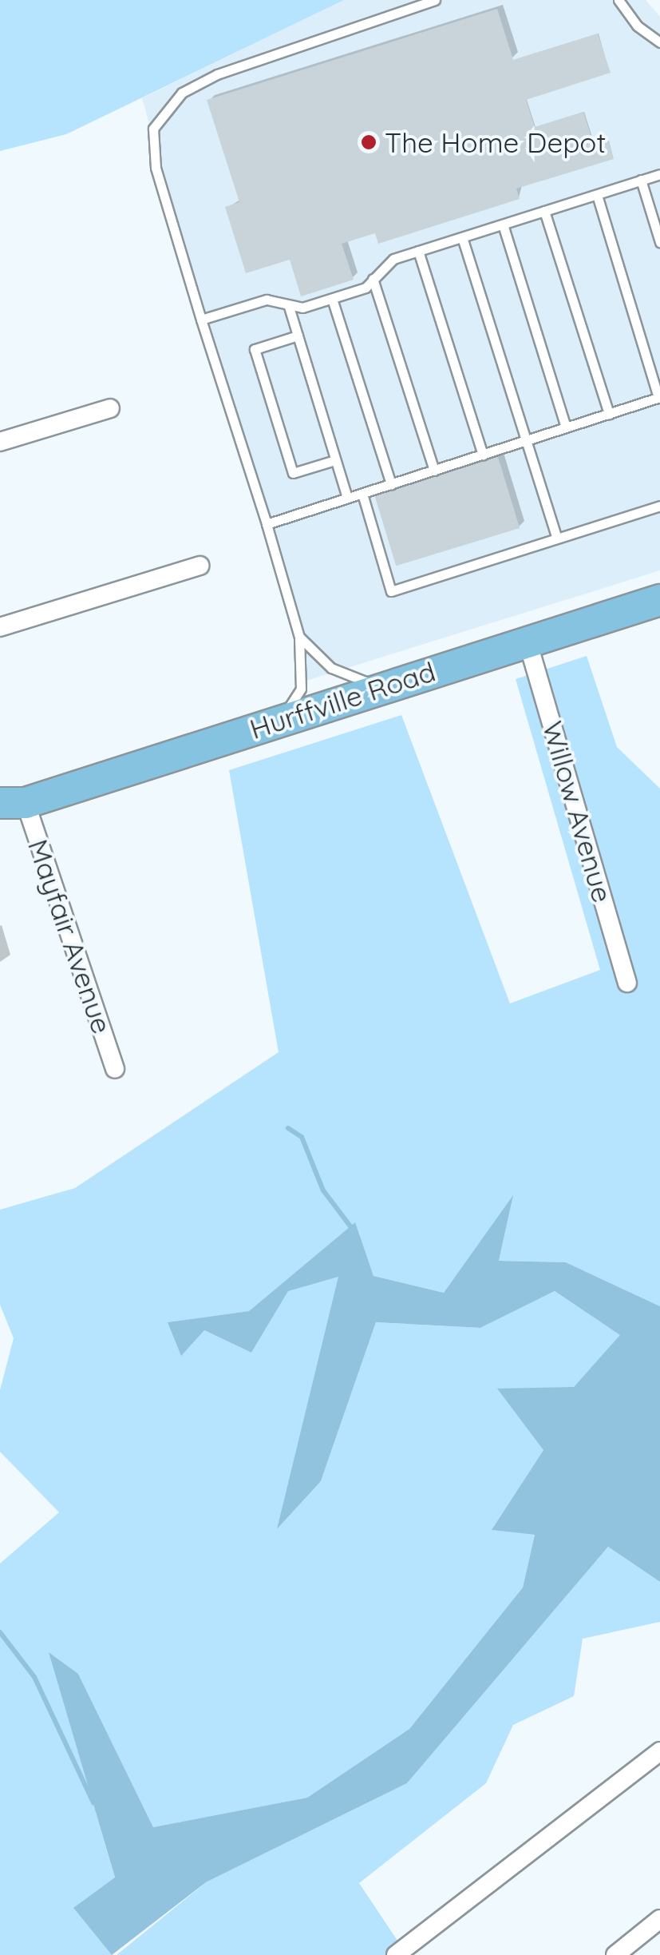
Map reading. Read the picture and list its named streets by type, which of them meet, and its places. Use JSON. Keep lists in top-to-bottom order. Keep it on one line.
{"streets":{"main road":["Hurffville Road"],"street":["Willow Avenue","Mayfair Avenue"]},"crossings":[["Hurffville Road","Willow Avenue"],["Hurffville Road","Mayfair Avenue"]],"places":["The Home Depot"]}
